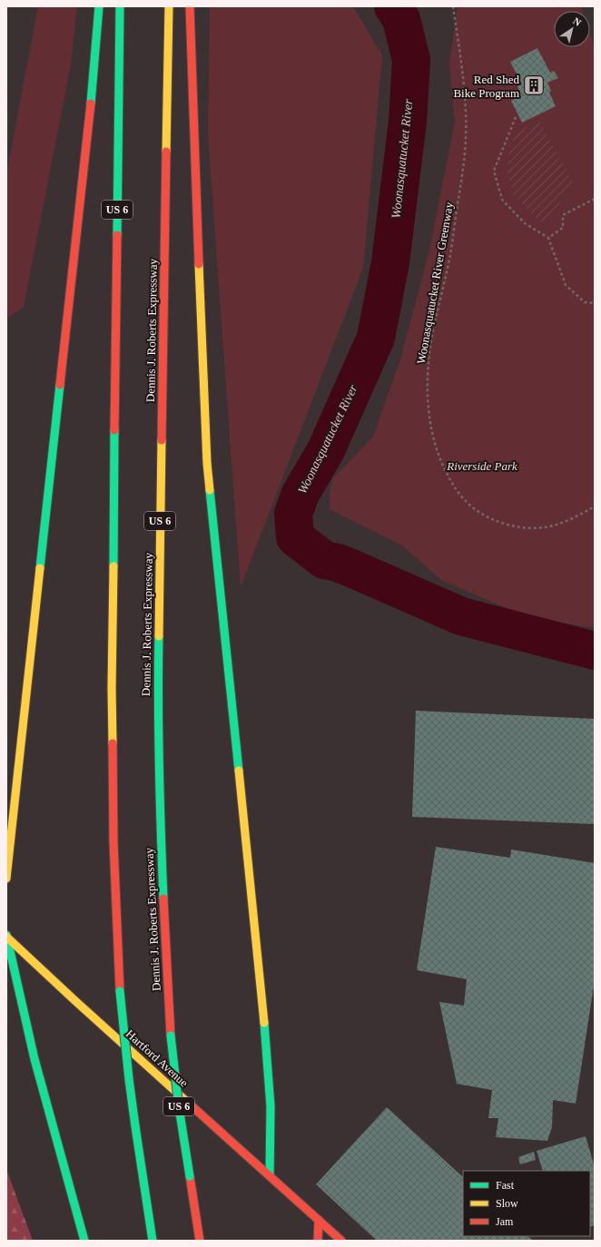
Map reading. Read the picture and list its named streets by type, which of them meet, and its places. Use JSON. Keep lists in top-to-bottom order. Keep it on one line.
{"streets":{"main road":["US 6","Dennis J. Roberts Expressway","Hartford Avenue"],"path":["Woonasquatucket River Greenway"]},"water":["Woonasquatucket River"],"parks":["Riverside Park"],"places":{"building":["Red Shed Bike Program"]},"legend":["Fast","Slow","Jam"],"north":"top right"}
